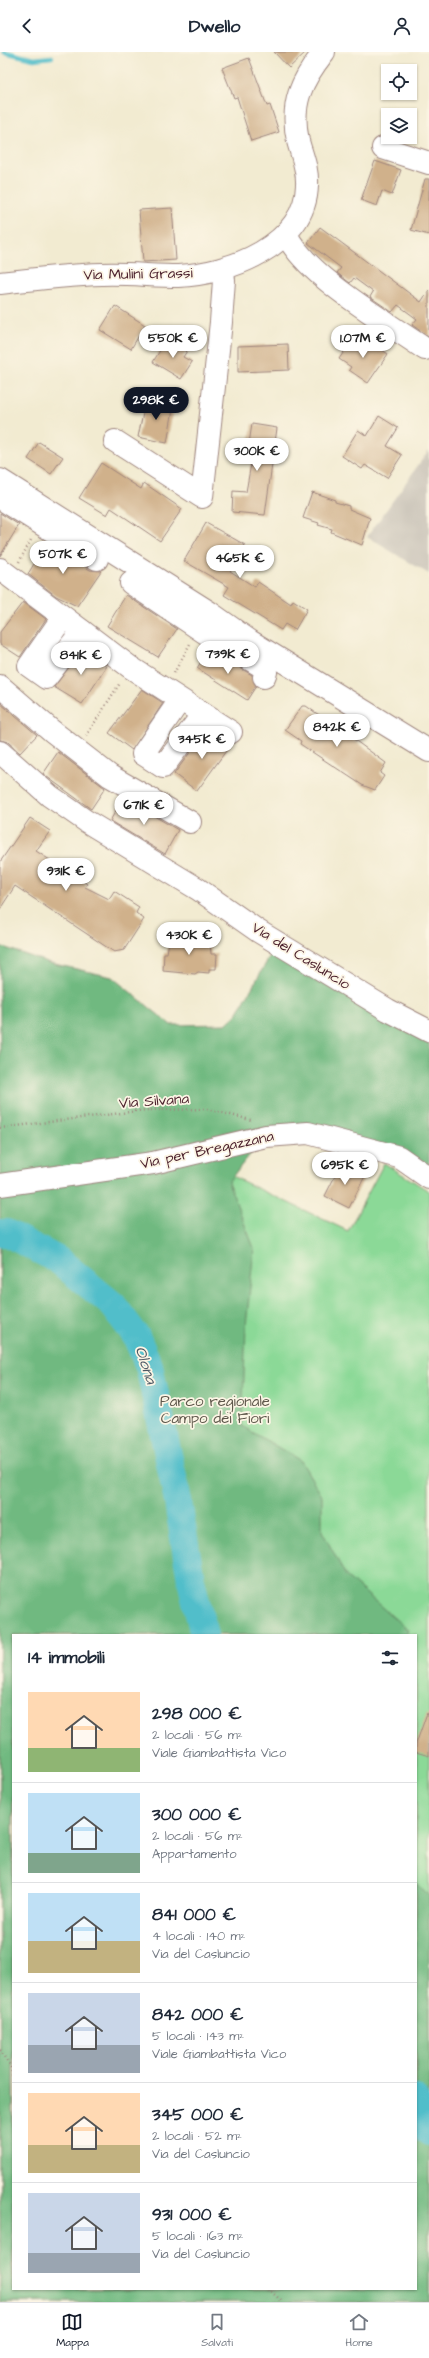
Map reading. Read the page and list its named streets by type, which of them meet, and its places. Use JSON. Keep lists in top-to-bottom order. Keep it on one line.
{"streets":{"street":["Via Mulini Grassi","Via del Casluncio","Via per Bregazzana"],"path":["Via Silvana"]},"water":["Olona"],"parks":["Parco regionale Campo dei Fiori"],"page":{"header":"Dwello","price":["550K €","1.07M €","298K €","300K €","507K €","465K €","739K €","841K €","842K €","345K €","671K €","931K €","430K €","695K €"],"heading":"14 immobili","list":[{"name":"298 000 €","note":"2 locali · 56 m² · Viale Giambattista Vico"},{"name":"300 000 €","note":"2 locali · 56 m² · Appartamento"},{"name":"841 000 €","note":"4 locali · 140 m² · Via del Casluncio"},{"name":"842 000 €","note":"5 locali · 143 m² · Viale Giambattista Vico"},{"name":"345 000 €","note":"2 locali · 52 m² · Via del Casluncio"},{"name":"931 000 €","note":"5 locali · 163 m² · Via del Casluncio"}],"tabs":["Mappa","Salvati","Home"]}}
